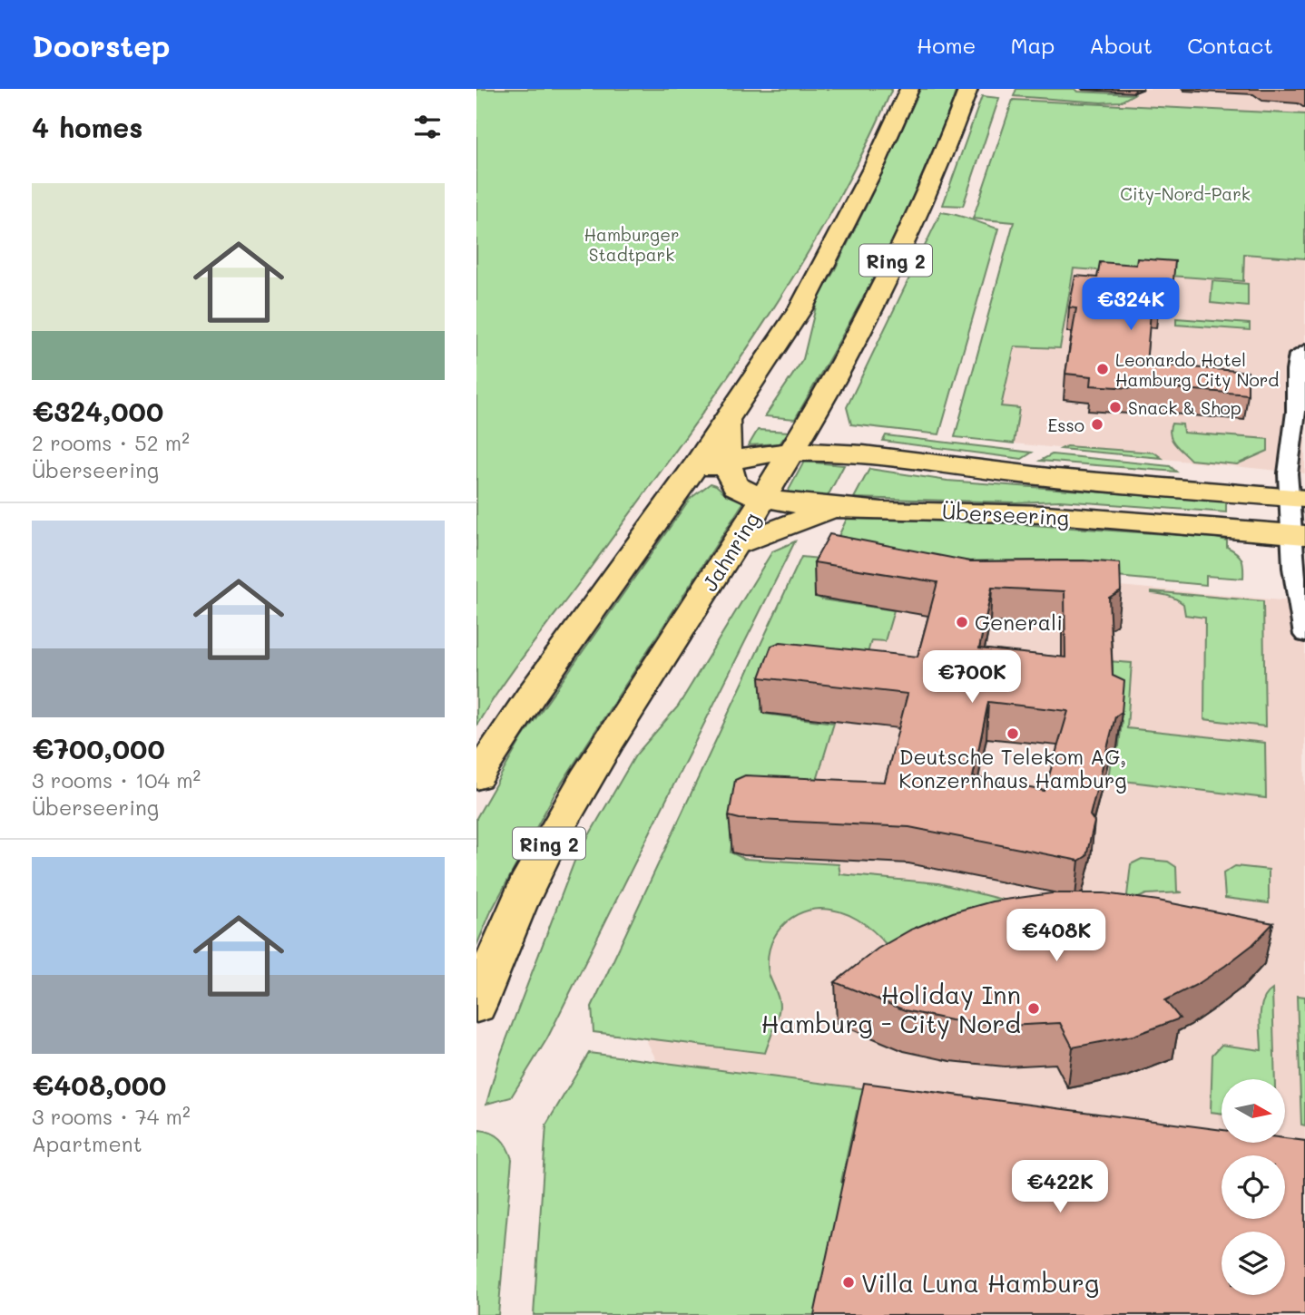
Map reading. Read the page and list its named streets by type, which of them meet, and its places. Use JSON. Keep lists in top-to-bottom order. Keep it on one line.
{"streets":{"main road":["Ring 2","Überseering","Jahnring"]},"crossings":[["Ring 2","Überseering"],["Überseering","Jahnring"]],"parks":["City-Nord-Park","Hamburger Stadtpark"],"places":["Leonardo Hotel Hamburg City Nord","Snack & Shop","Esso","Generali","Deutsche Telekom AG, Konzernhaus Hamburg","Holiday Inn Hamburg - City Nord","Villa Luna Hamburg"],"north":"right","page":{"header":"Doorstep","nav":["Home","Map","About","Contact"],"heading":"4 homes","list":[{"name":"€324,000","note":"2 rooms · 52 m² · Überseering"},{"name":"€700,000","note":"3 rooms · 104 m² · Überseering"},{"name":"€408,000","note":"3 rooms · 74 m² · Apartment"}],"price":["€324K","€700K","€408K","€422K"]}}
